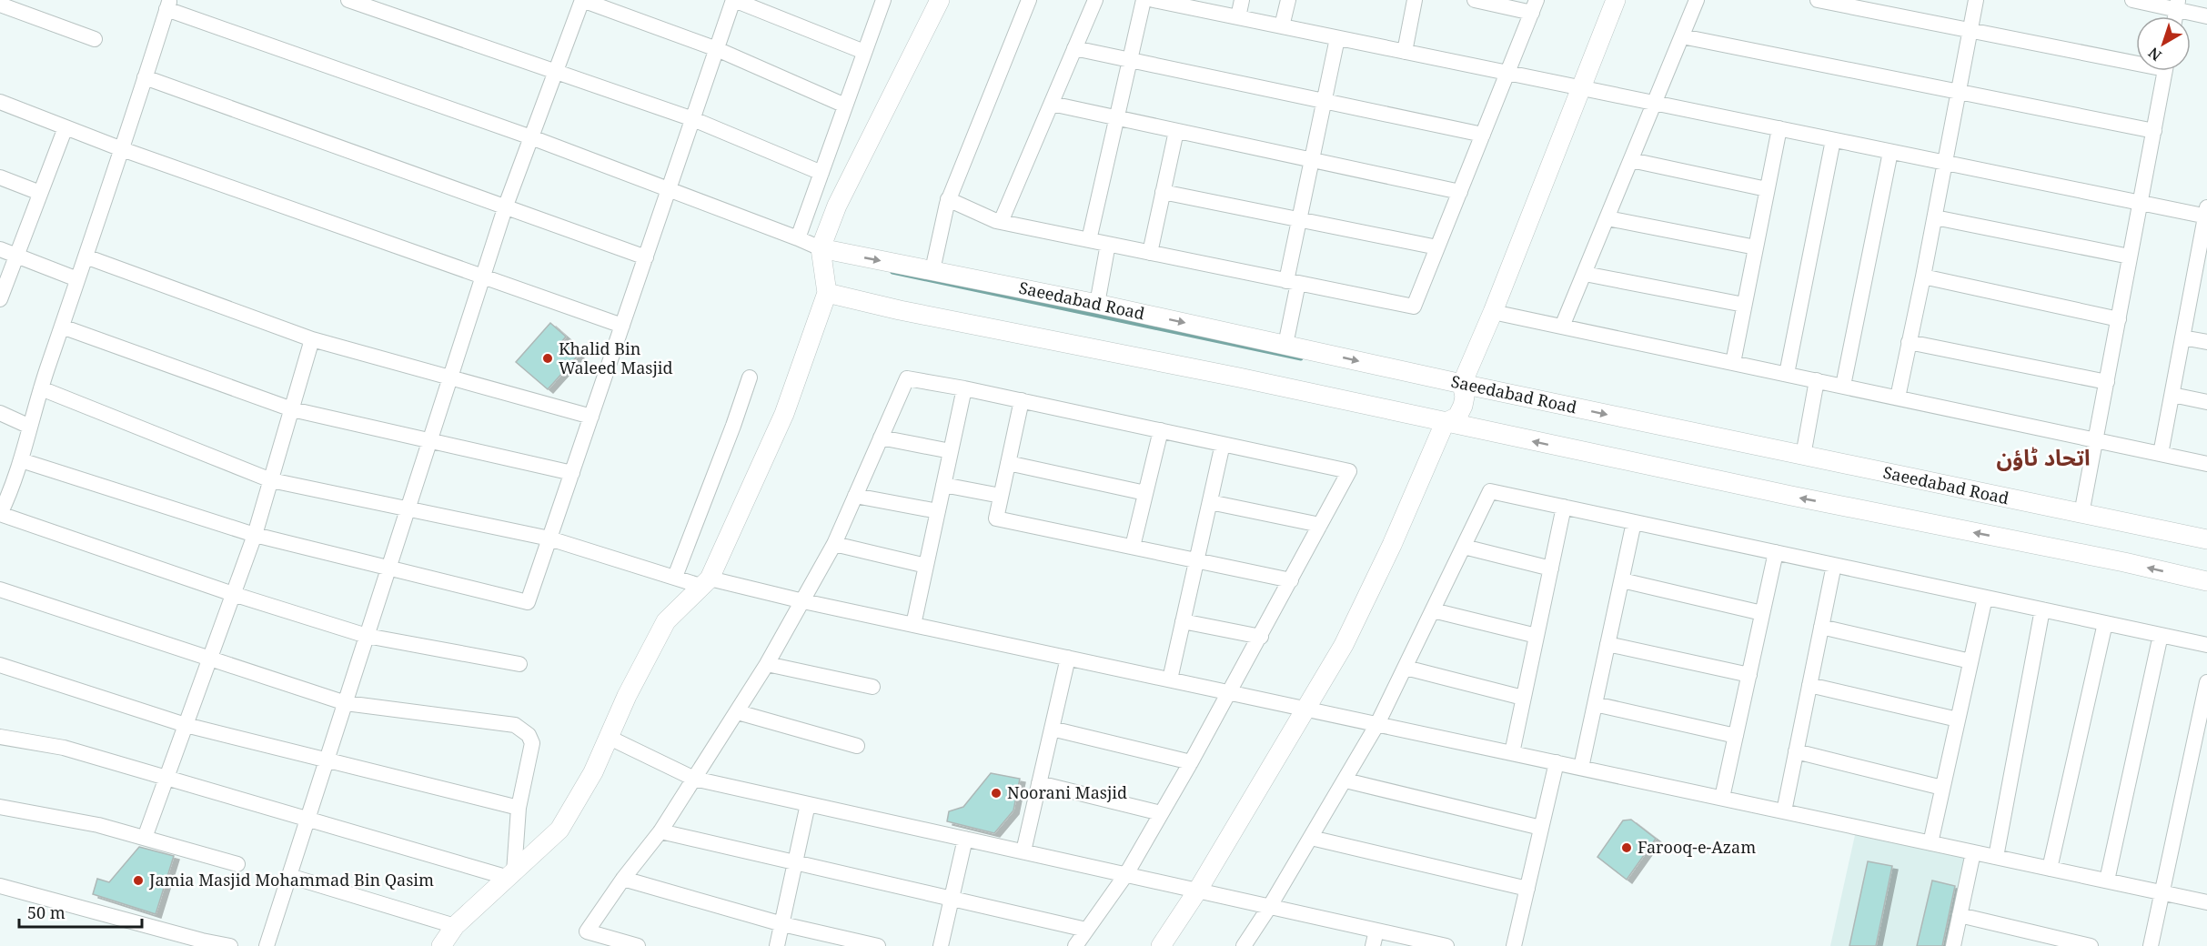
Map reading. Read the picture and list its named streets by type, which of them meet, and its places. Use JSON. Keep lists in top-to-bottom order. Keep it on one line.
{"streets":{"street":["Saeedabad Road"]},"districts":["اتحاد ٹاؤن"],"places":["Khalid Bin Waleed Masjid","Noorani Masjid","Farooq-e-Azam","Jamia Masjid Mohammad Bin Qasim"],"scale_bar":"50 m","north":"bottom left"}
